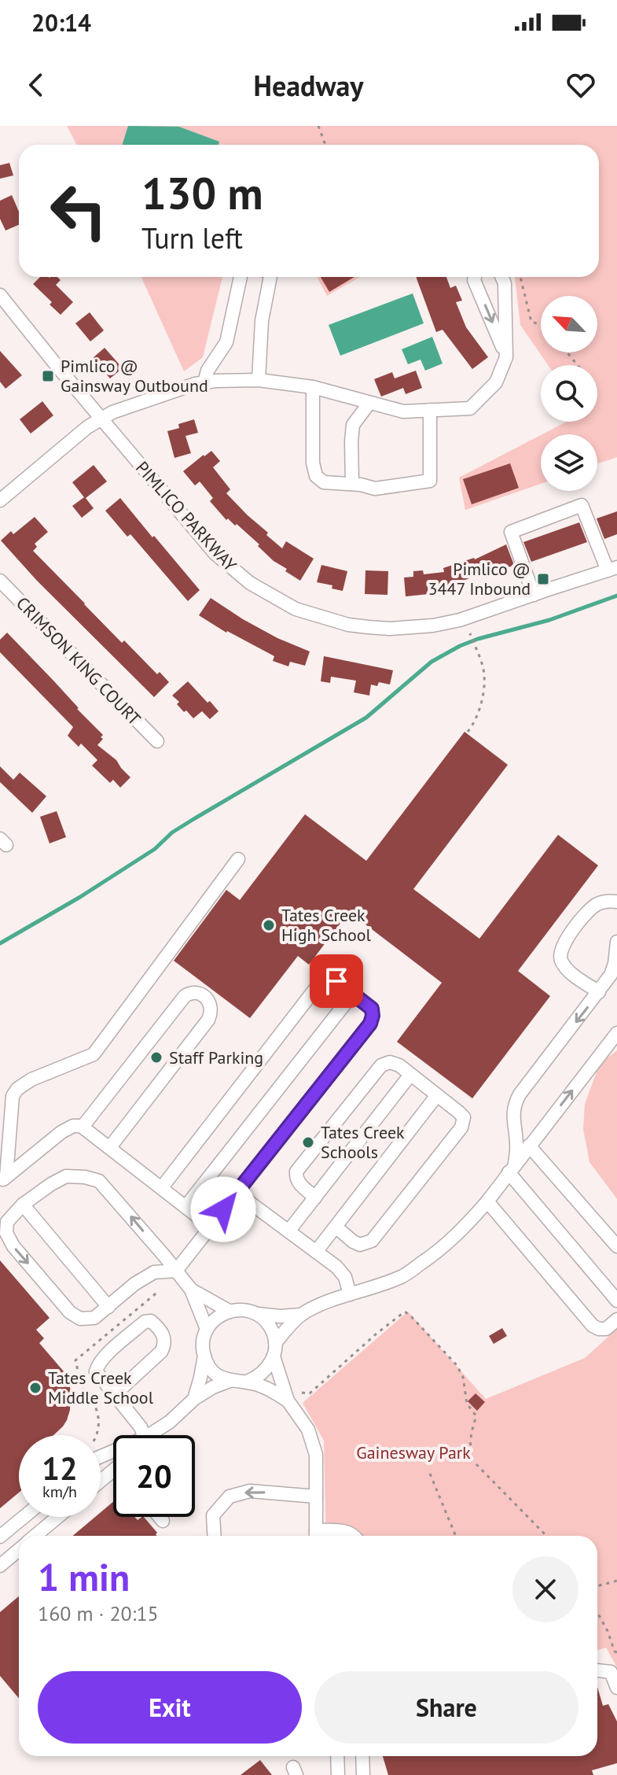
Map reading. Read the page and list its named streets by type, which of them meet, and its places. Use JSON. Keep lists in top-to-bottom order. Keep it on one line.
{"streets":{"street":["PIMLICO PARKWAY","CRIMSON KING COURT"]},"parks":["Gainesway Park"],"places":{"transit":["Pimlico @ Gainsway Outbound","Pimlico @ 3447 Inbound"],"other":["Tates Creek High School","Staff Parking","Tates Creek Schools","Tates Creek Middle School"]},"north":"top left","page":{"status":"20:14","header":"Headway","turn":["130 m","Turn left"],"speed":"12 km/h","limit":"20","heading":["1 min","160 m · 20:15"],"buttons":["Exit","Share"]}}
